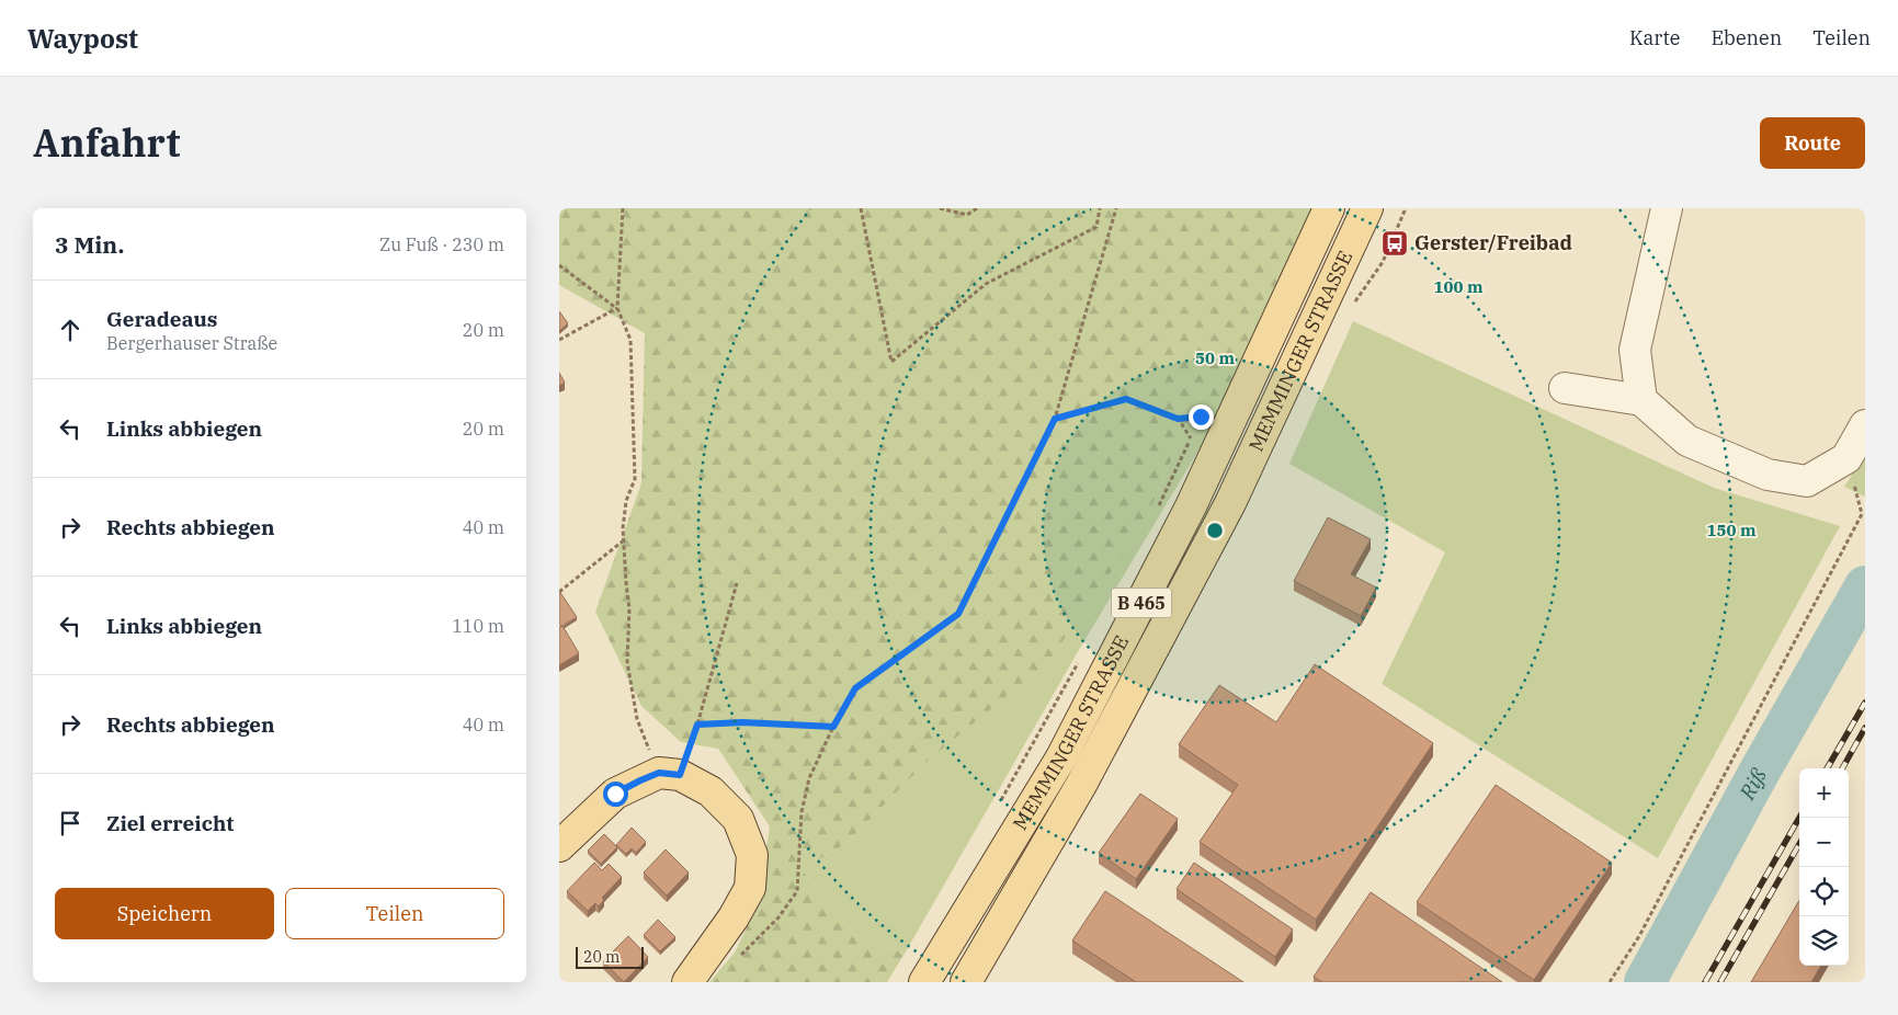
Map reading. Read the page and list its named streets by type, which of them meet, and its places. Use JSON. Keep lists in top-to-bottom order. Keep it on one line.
{"streets":{"main road":["MEMMINGER STRASSE","B 465"]},"water":["Riß"],"places":{"bus stop":["Gerster/Freibad"]},"scale_bar":"20 m","page":{"header":"Waypost","nav":["Karte","Ebenen","Teilen"],"title":"Anfahrt","buttons":["Route",["Speichern","Teilen"]],"heading":["3 Min.","Zu Fuß · 230 m"],"list":[["Geradeaus","Bergerhauser Straße","20 m"],["Links abbiegen","20 m"],["Rechts abbiegen","40 m"],["Links abbiegen","110 m"],["Rechts abbiegen","40 m"],"Ziel erreicht"],"map_buttons":["+","−"],"scale":"20 m"},"rings":["100 m","50 m","150 m"]}
